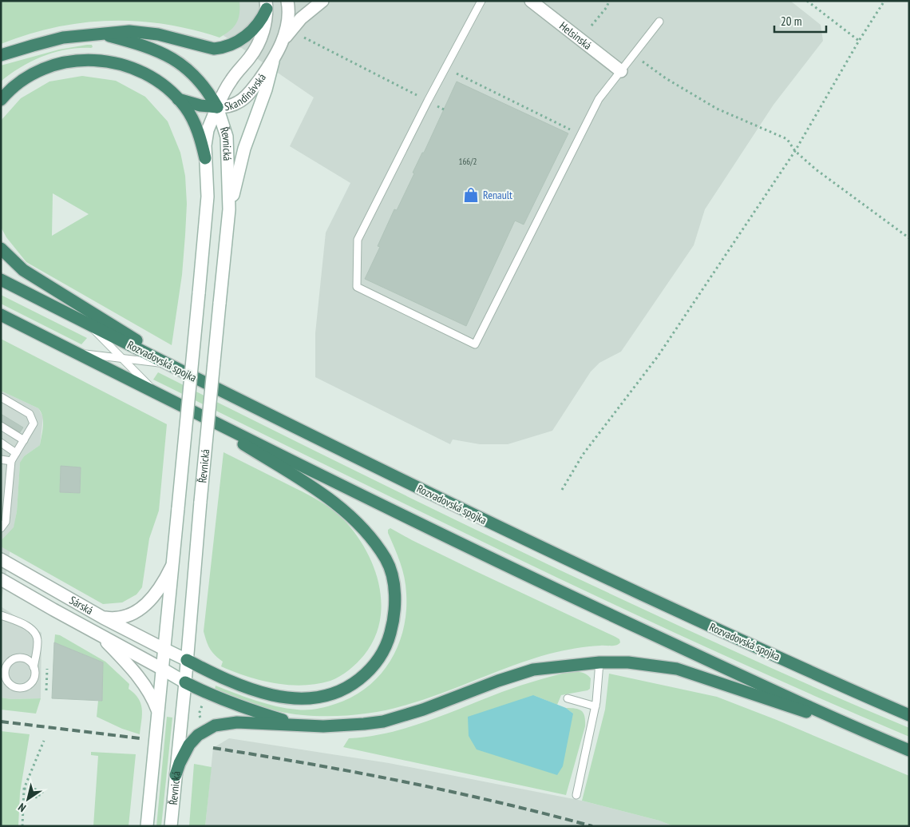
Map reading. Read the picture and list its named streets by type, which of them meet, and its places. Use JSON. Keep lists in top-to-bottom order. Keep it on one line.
{"streets":{"highway":["Rozvadovská spojka"],"main road":["Helsinská","Skandinávská","Řevnická","Sárská"]},"crossings":[["Skandinávská","Řevnická"],["Řevnická","Sárská"]],"places":{"shop":["Renault"]},"house_numbers":["166/2"],"scale_bar":"20 m","north":"bottom left"}
